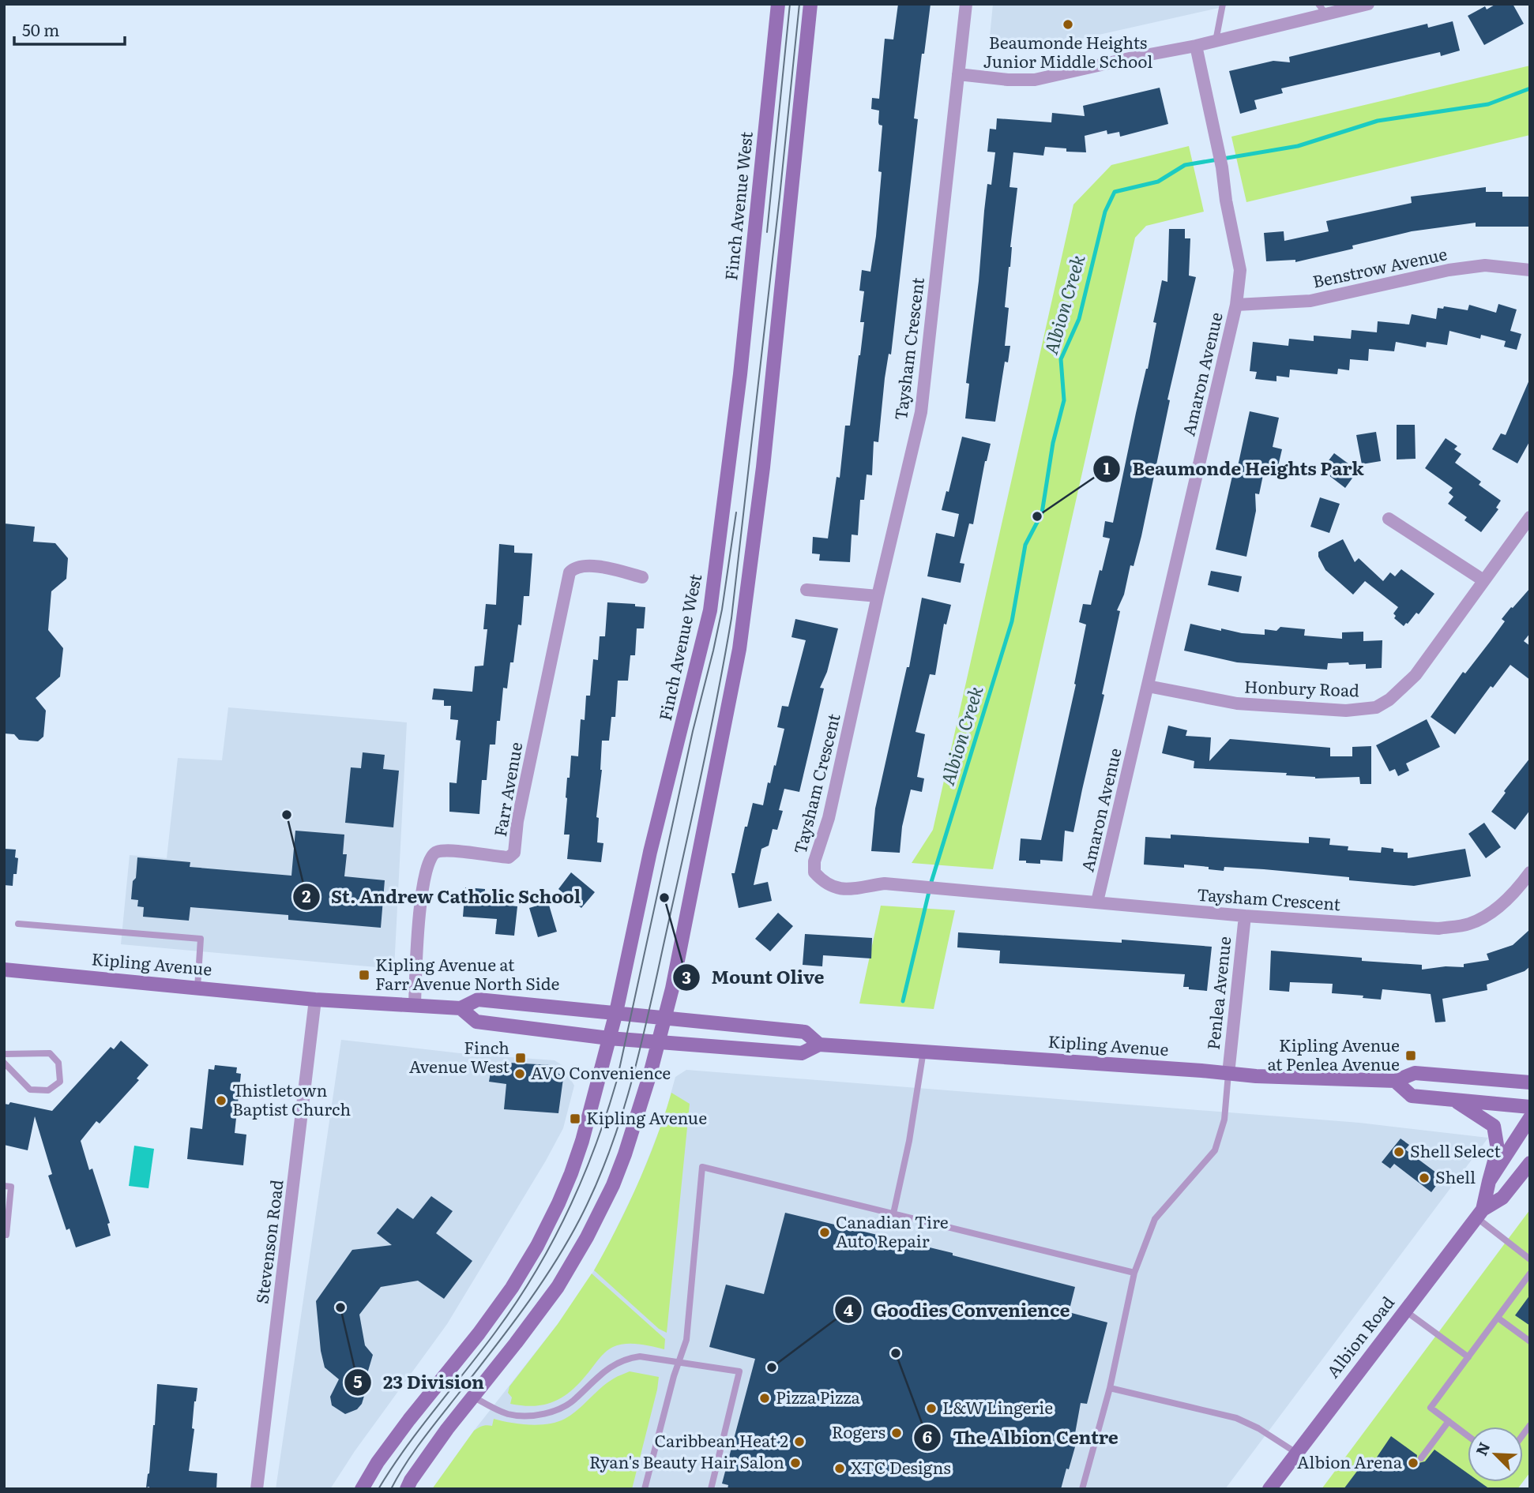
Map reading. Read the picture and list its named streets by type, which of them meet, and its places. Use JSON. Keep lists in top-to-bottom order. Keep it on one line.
{"streets":{"main road":["Finch Avenue West","Kipling Avenue","Albion Road"],"street":["Benstrow Avenue","Taysham Crescent","Amaron Avenue","Honbury Road","Farr Avenue","Penlea Avenue","Stevenson Road"]},"crossings":[["Finch Avenue West","Kipling Avenue"],["Benstrow Avenue","Amaron Avenue"],["Taysham Crescent","Amaron Avenue"],["Taysham Crescent","Penlea Avenue"],["Amaron Avenue","Honbury Road"],["Farr Avenue","Kipling Avenue"],["Kipling Avenue","Penlea Avenue"],["Kipling Avenue","Stevenson Road"]],"water":["Albion Creek"],"places":{"other":["Beaumonde Heights Junior Middle School","Beaumonde Heights Park","St. Andrew Catholic School","Mount Olive","AVO Convenience","Thistletown Baptist Church","Shell Select","Shell","Canadian Tire Auto Repair","23 Division","The Albion Centre","Goodies Convenience","Pizza Pizza","L&W Lingerie","Rogers","Caribbean Heat 2","Ryan's Beauty Hair Salon","Albion Arena","XTC Designs"],"transit":["Kipling Avenue at Farr Avenue North Side","Kipling Avenue at Penlea Avenue","Finch Avenue West","Kipling Avenue"]},"scale_bar":"50 m","north":"top left"}
